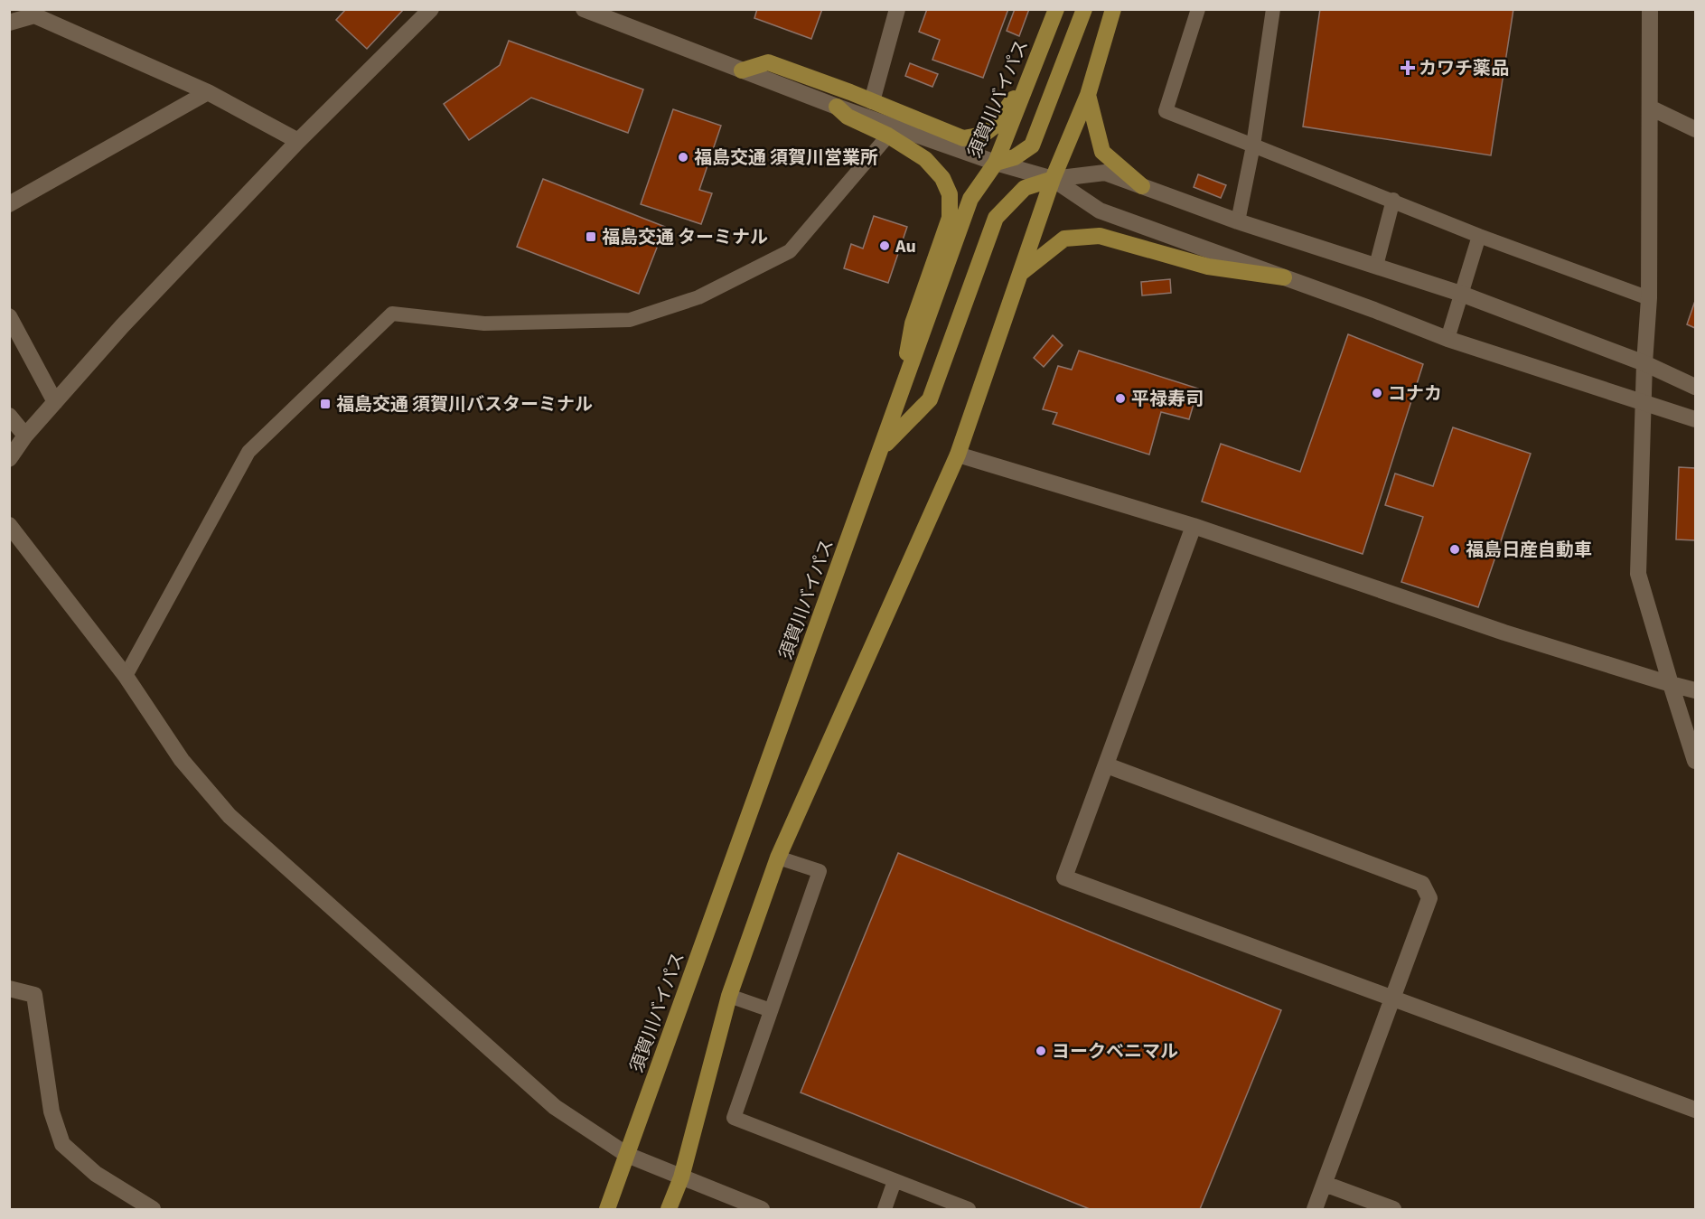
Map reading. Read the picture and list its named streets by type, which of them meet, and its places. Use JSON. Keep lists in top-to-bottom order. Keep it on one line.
{"streets":{"highway":["須賀川バイパス"]},"places":{"health":["カワチ薬品"],"other":["福島交通 須賀川営業所","Au","コナカ","平禄寿司","福島日産自動車","ヨークベニマル"],"transit":["福島交通 ターミナル","福島交通 須賀川バスターミナル"]}}
